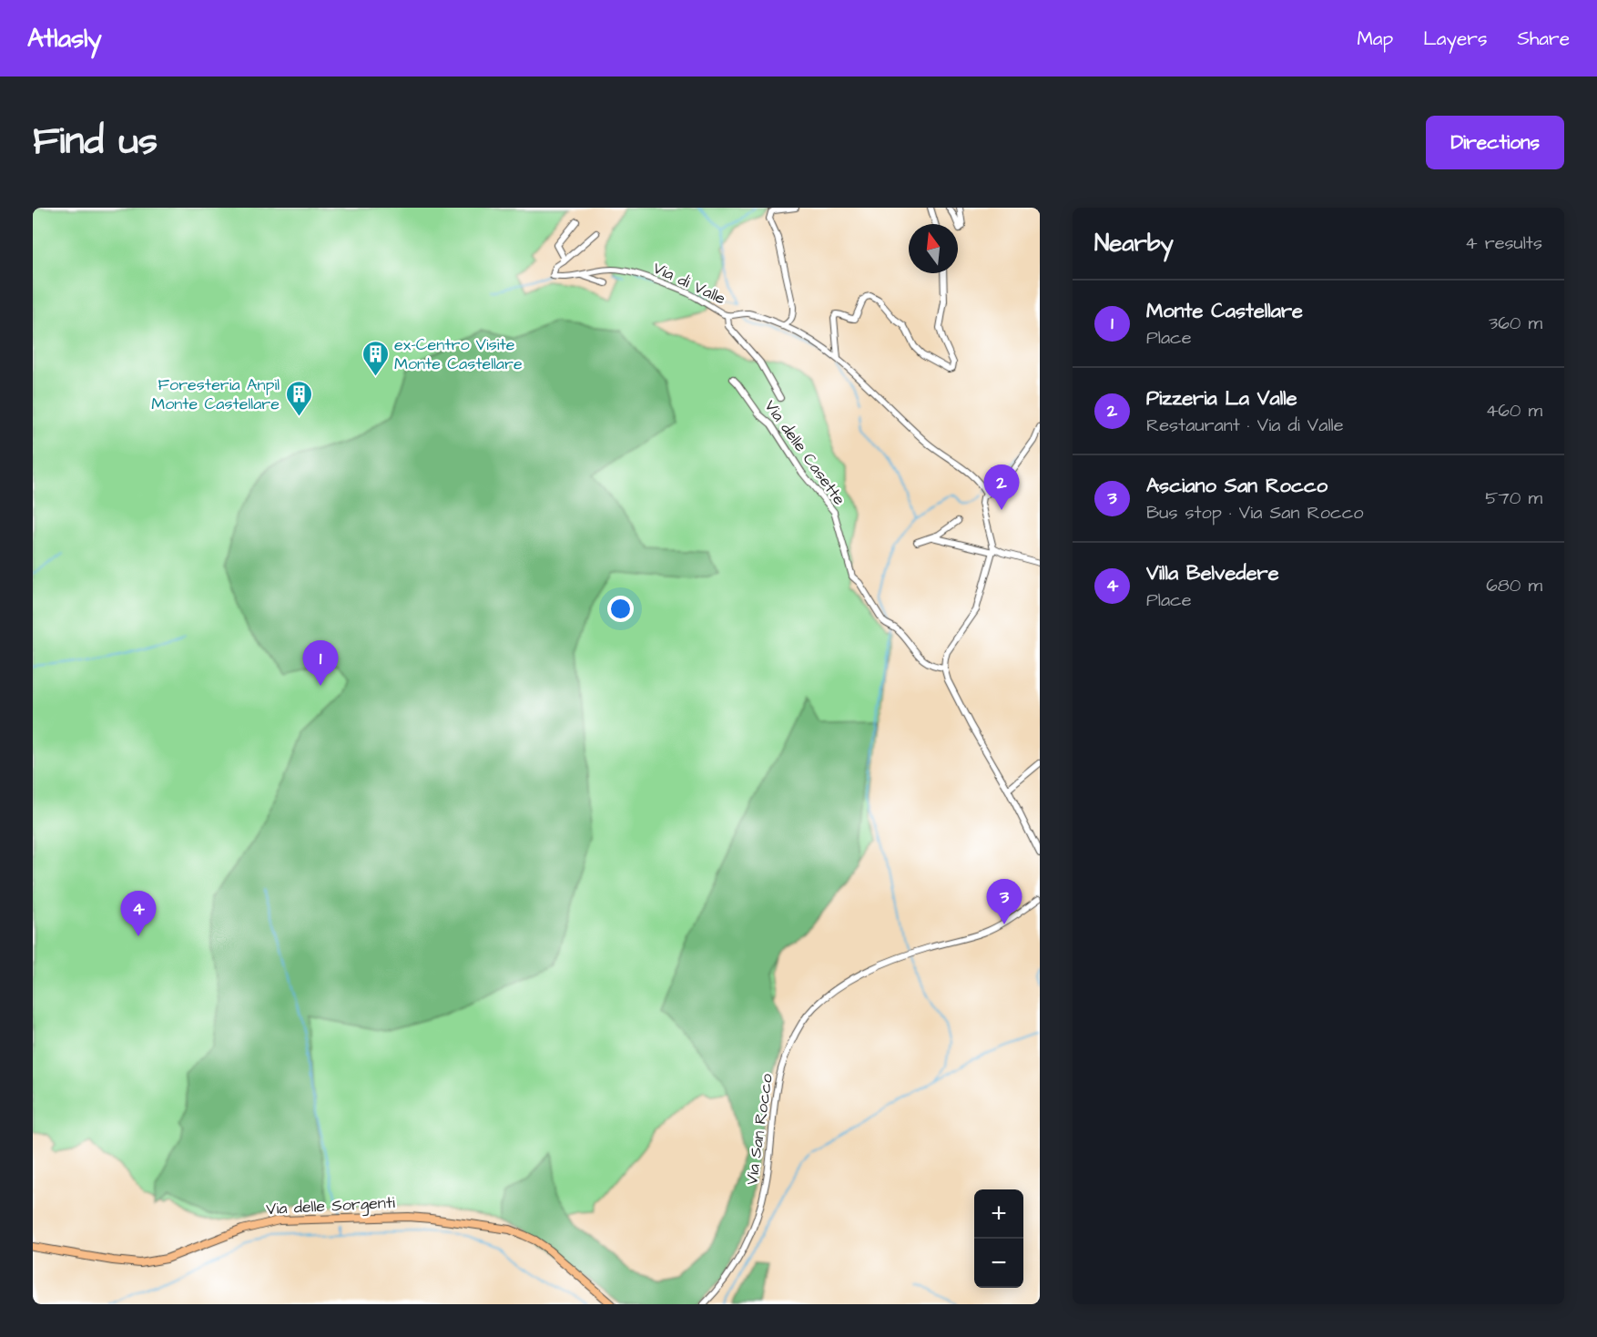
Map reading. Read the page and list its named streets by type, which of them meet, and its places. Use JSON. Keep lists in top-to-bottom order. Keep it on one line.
{"streets":{"main road":["Via delle Sorgenti"],"street":["Via di Valle","Via delle Casette","Via San Rocco"]},"crossings":[["Via di Valle","Via delle Casette"]],"places":{"building":["ex-Centro Visite Monte Castellare","Foresteria Anpil Monte Castellare"]},"north":"top","page":{"header":"Atlasly","nav":["Map","Layers","Share"],"title":"Find us","buttons":"Directions","heading":["Nearby","4 results"],"list":[{"mark":"1","name":"Monte Castellare","note":"Place","value":"360 m"},{"mark":"2","name":"Pizzeria La Valle","note":"Restaurant · Via di Valle","value":"460 m"},{"mark":"3","name":"Asciano San Rocco","note":"Bus stop · Via San Rocco","value":"570 m"},{"mark":"4","name":"Villa Belvedere","note":"Place","value":"680 m"}],"pins":["2","1","3","4"],"map_buttons":["+","−"]}}
